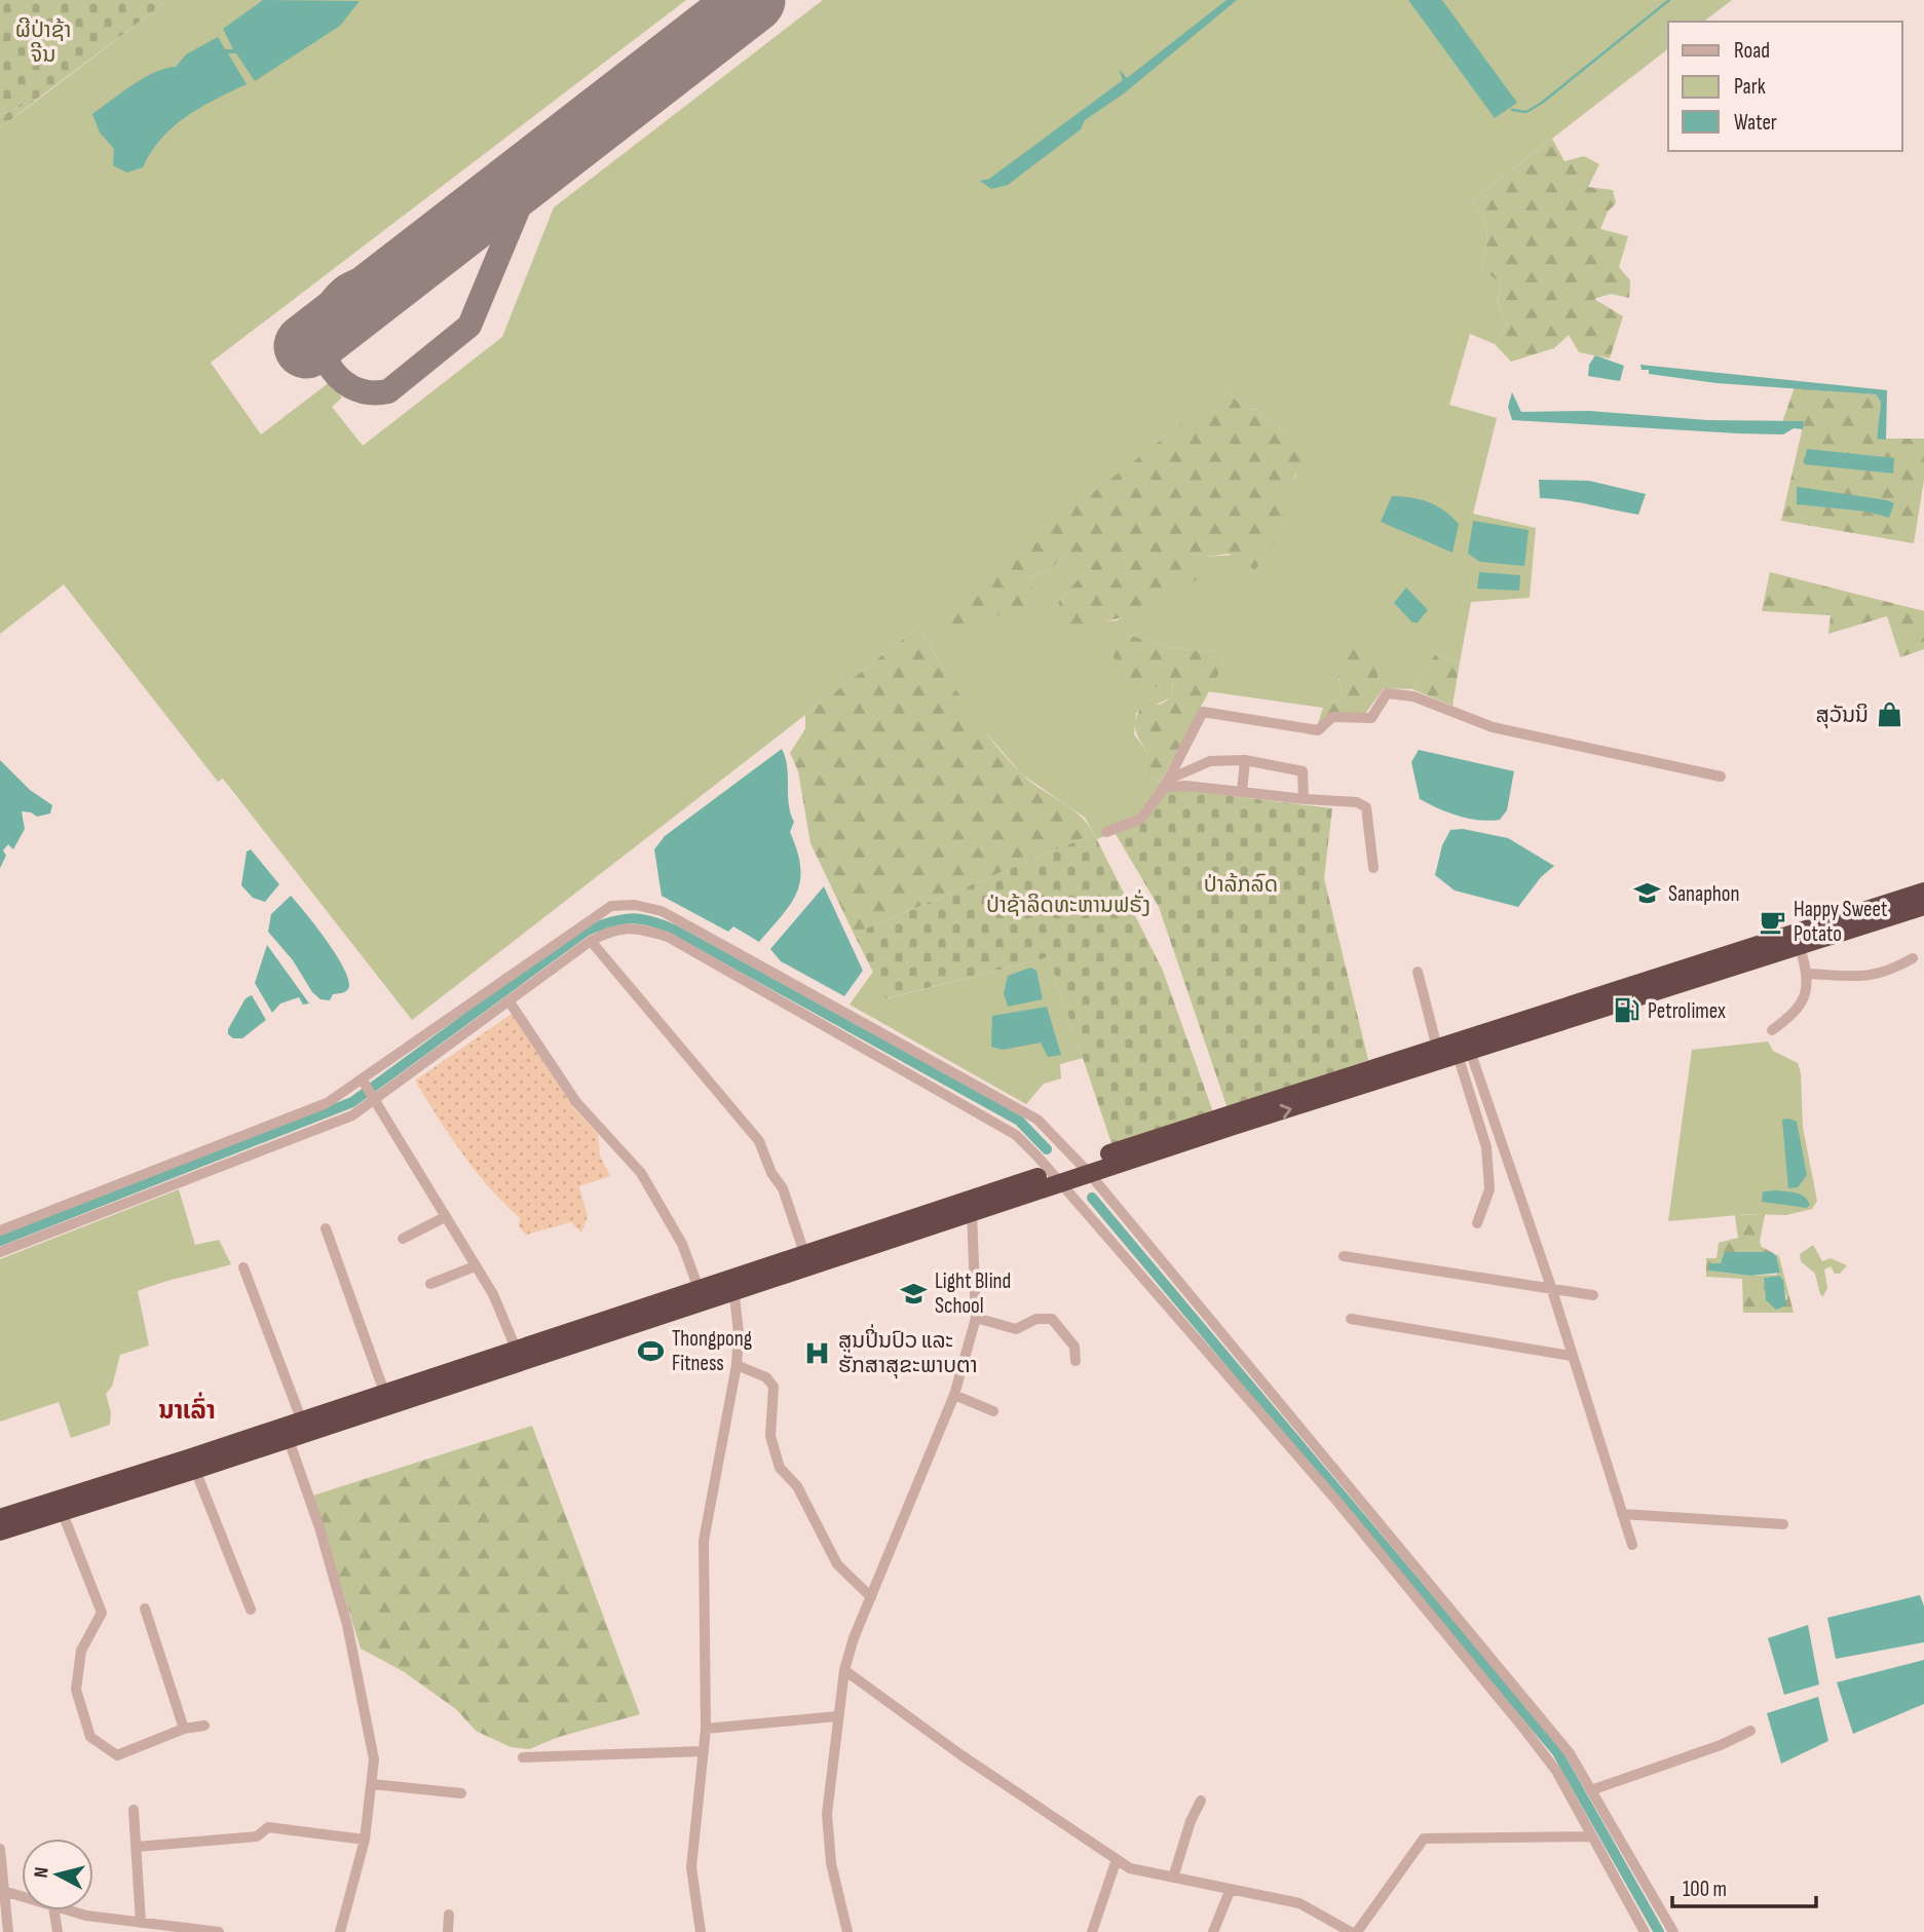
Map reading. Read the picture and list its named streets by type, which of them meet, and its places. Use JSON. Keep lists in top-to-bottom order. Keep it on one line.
{"districts":["ນາເລົ່າ"],"parks":["ຜີປ່າຊ້າ ຈີນ","ປ່າລ້ກລົດ","ປ່າຊ້າລິດທະຫານຟຣັ່ງ"],"places":{"shop":["ສຸວັນນິ"],"school or university":["Sanaphon","Light Blind School"],"cafe":["Happy Sweet Potato"],"fuel station":["Petrolimex"],"sports":["Thongpong Fitness"],"hospital":["ສູນປິ່ນປົວ ແລະ ຮັກສາສຸຂະພາບຕາ"]},"legend":["Road","Park","Water"],"scale_bar":"100 m","north":"left"}
